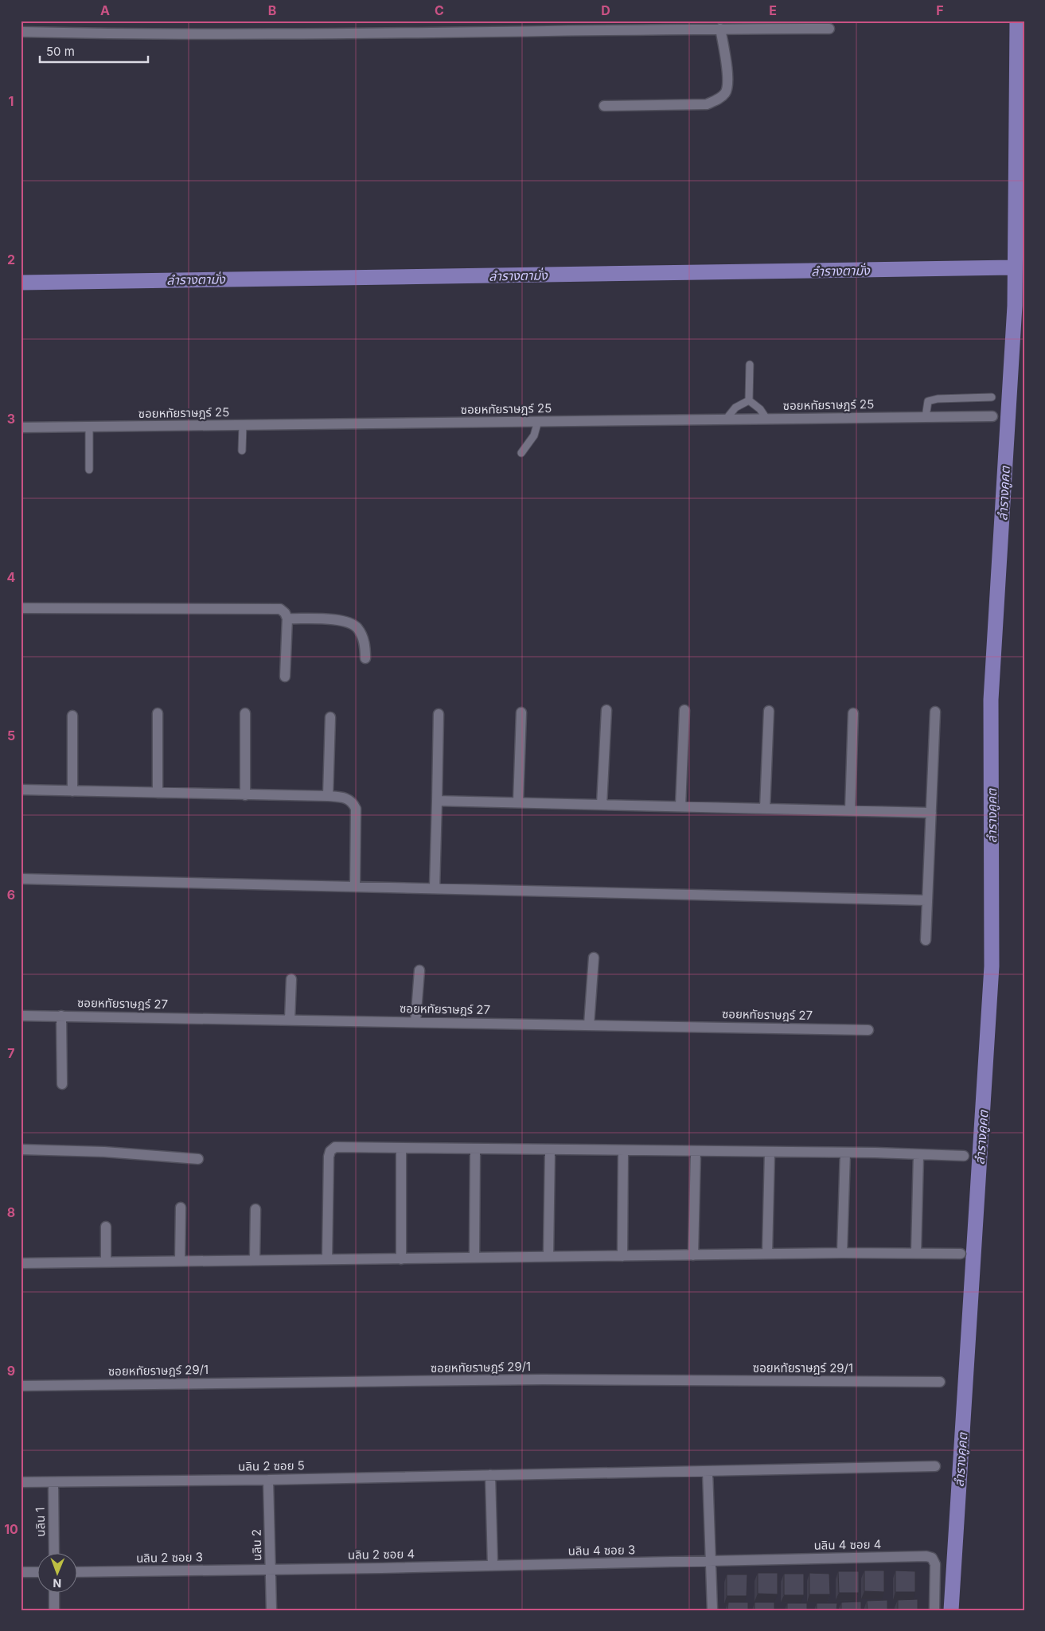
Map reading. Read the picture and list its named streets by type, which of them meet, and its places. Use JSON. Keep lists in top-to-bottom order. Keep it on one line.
{"streets":{"street":["ซอยหทัยราษฎร์ 25","ซอยหทัยราษฎร์ 27","ซอยหทัยราษฎร์ 29/1","นลิน 2 ซอย 5","นลิน 1","นลิน 2","นลิน 4 ซอย 4","นลิน 4 ซอย 3","นลิน 2 ซอย 4","นลิน 2 ซอย 3"]},"crossings":[["นลิน 2 ซอย 5","นลิน 1"],["นลิน 2 ซอย 5","นลิน 2"],["นลิน 2","นลิน 2 ซอย 4"],["นลิน 2","นลิน 2 ซอย 3"],["นลิน 4 ซอย 4","นลิน 4 ซอย 3"],["นลิน 4 ซอย 3","นลิน 2 ซอย 4"],["นลิน 2 ซอย 4","นลิน 2 ซอย 3"]],"water":["ลำรางตามั่ง","ลำรางคูคต"],"scale_bar":"50 m","north":"bottom","grid":{"columns":["A","B","C","D","E","F"],"rows":["1","2","3","4","5","6","7","8","9","10"]}}
